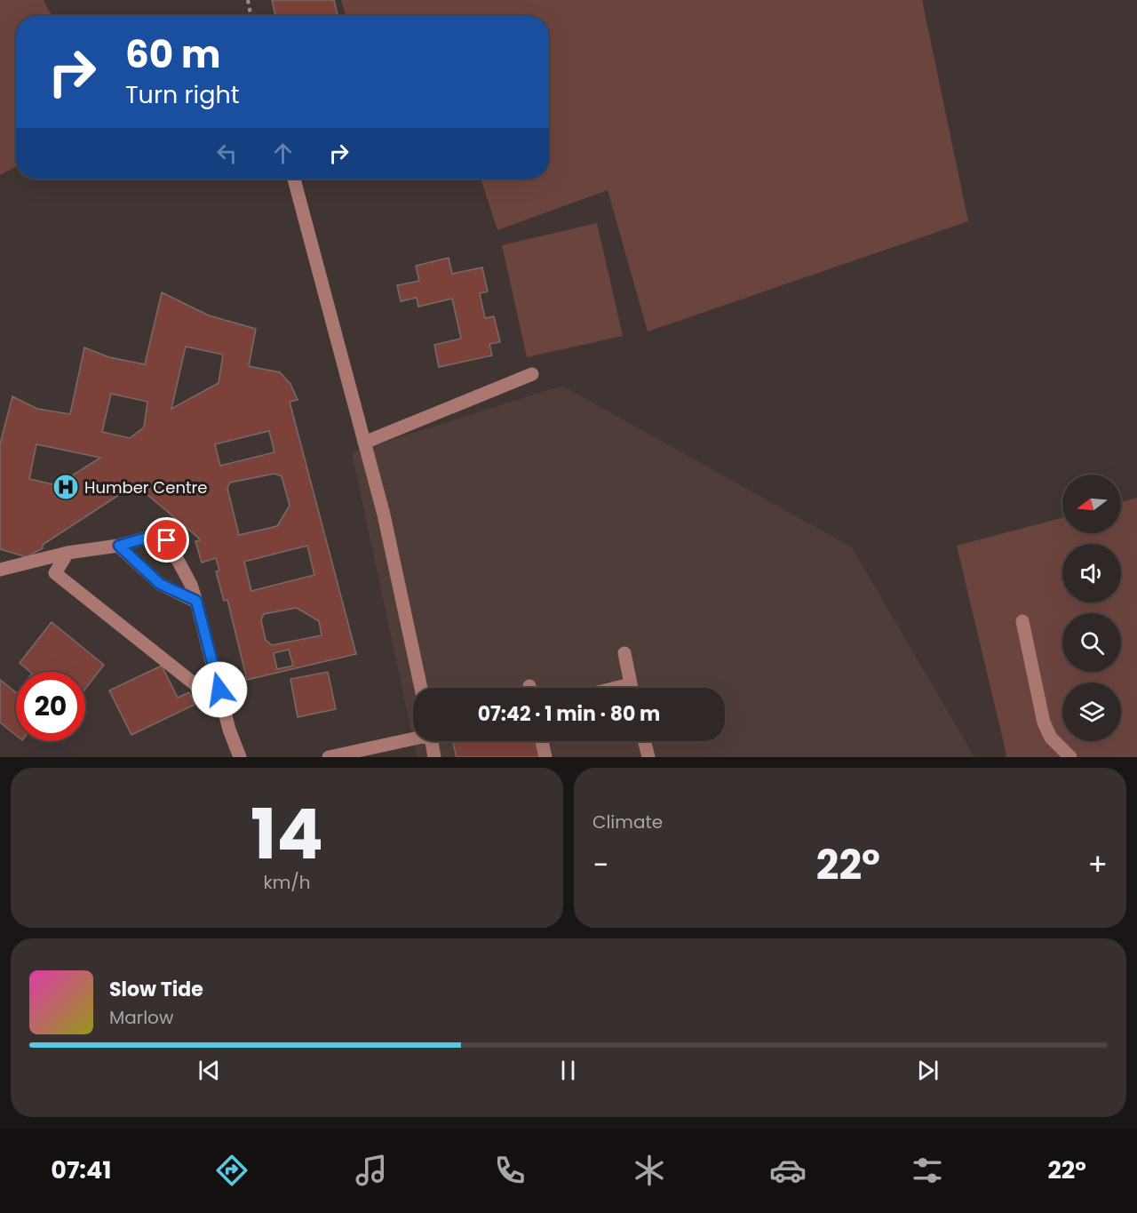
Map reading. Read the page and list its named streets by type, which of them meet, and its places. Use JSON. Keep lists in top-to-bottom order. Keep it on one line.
{"places":{"hospital":["Humber Centre"]},"north":"left","page":{"turn":["60 m","Turn right"],"limit":"20","trip":"07:42 · 1 min · 80 m","tile":[["14","km/h"],"Climate"],"heat":["−","22°","+"],"song":["Slow Tide","Marlow"],"tabs":["07:41","22°"]}}
